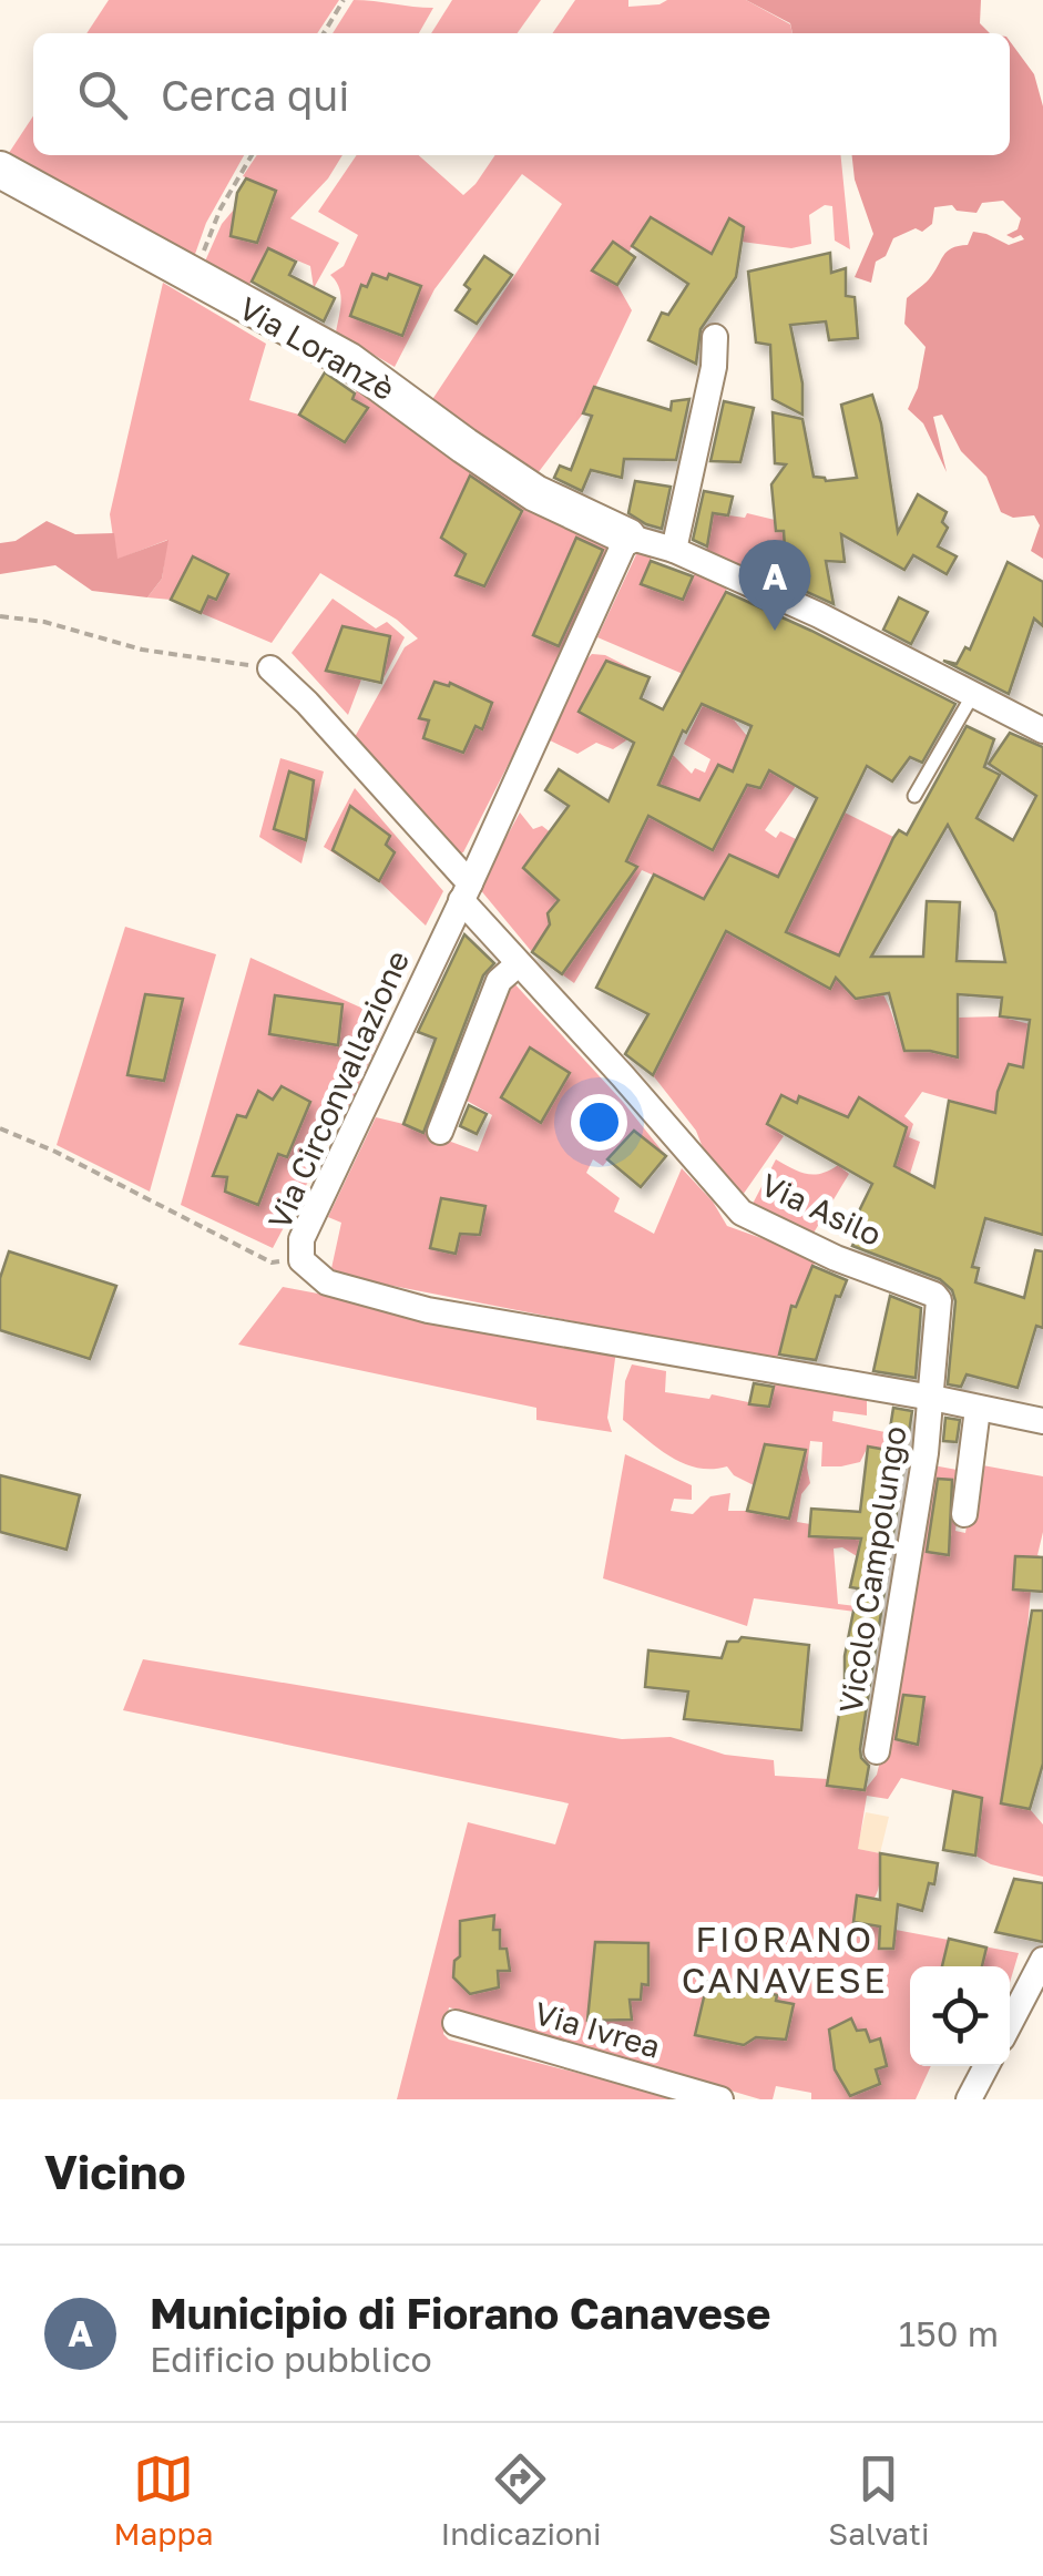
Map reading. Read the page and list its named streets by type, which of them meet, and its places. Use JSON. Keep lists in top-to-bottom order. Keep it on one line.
{"streets":{"street":["Via Loranzè","Via Circonvallazione","Via Asilo","Vicolo Campolungo","Via Ivrea"]},"crossings":[["Via Loranzè","Via Circonvallazione"],["Via Circonvallazione","Via Asilo"],["Via Circonvallazione","Vicolo Campolungo"],["Via Asilo","Vicolo Campolungo"]],"districts":["FIORANO CANAVESE"],"page":{"search":"Cerca qui","pins":"A","heading":"Vicino","list":[{"mark":"A","name":"Municipio di Fiorano Canavese","note":"Edificio pubblico","value":"150 m"}],"nav":["Mappa","Indicazioni","Salvati"]}}
